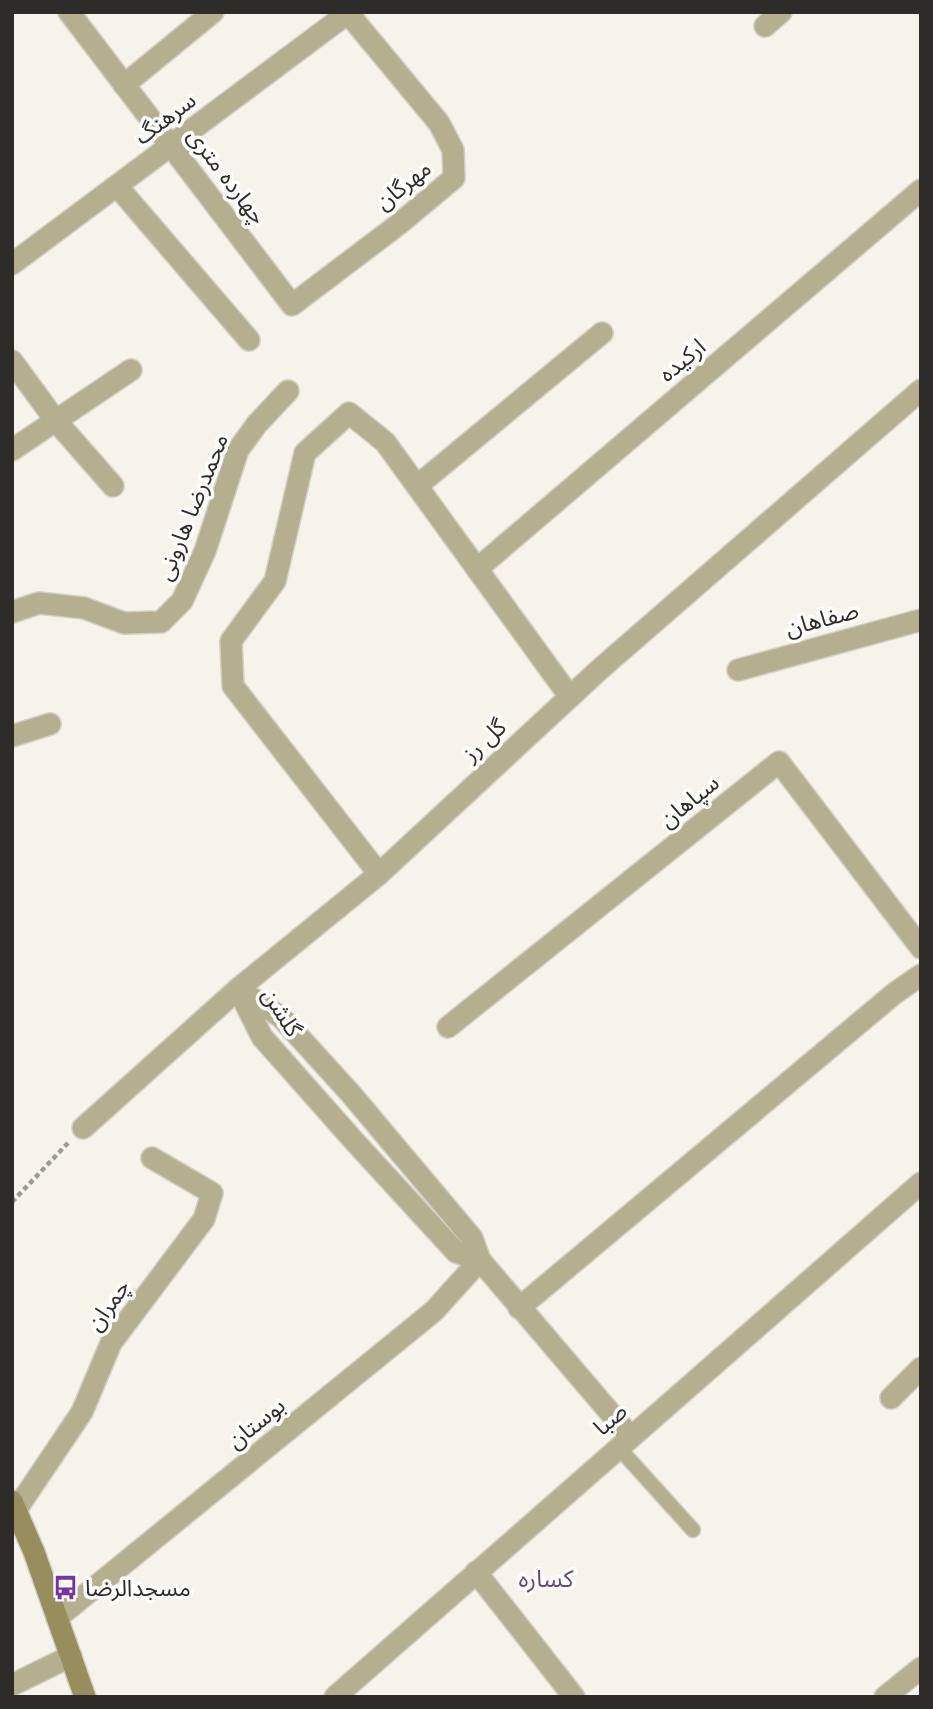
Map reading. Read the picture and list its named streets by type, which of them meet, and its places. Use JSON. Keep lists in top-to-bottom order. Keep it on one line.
{"streets":{"street":["سرهنگ","چهارده متری","مهرگان","ارکیده","محمدرضا هارونی","صفاهان","گل رز","سپاهان","گلشن","چمران","صبا","بوستان"]},"crossings":[["سرهنگ","چهارده متری"],["سرهنگ","مهرگان"],["چهارده متری","مهرگان"],["گل رز","گلشن"],["گلشن","صبا"],["گلشن","بوستان"]],"districts":["کساره"],"places":{"bus stop":["مسجدالرضا"]}}
